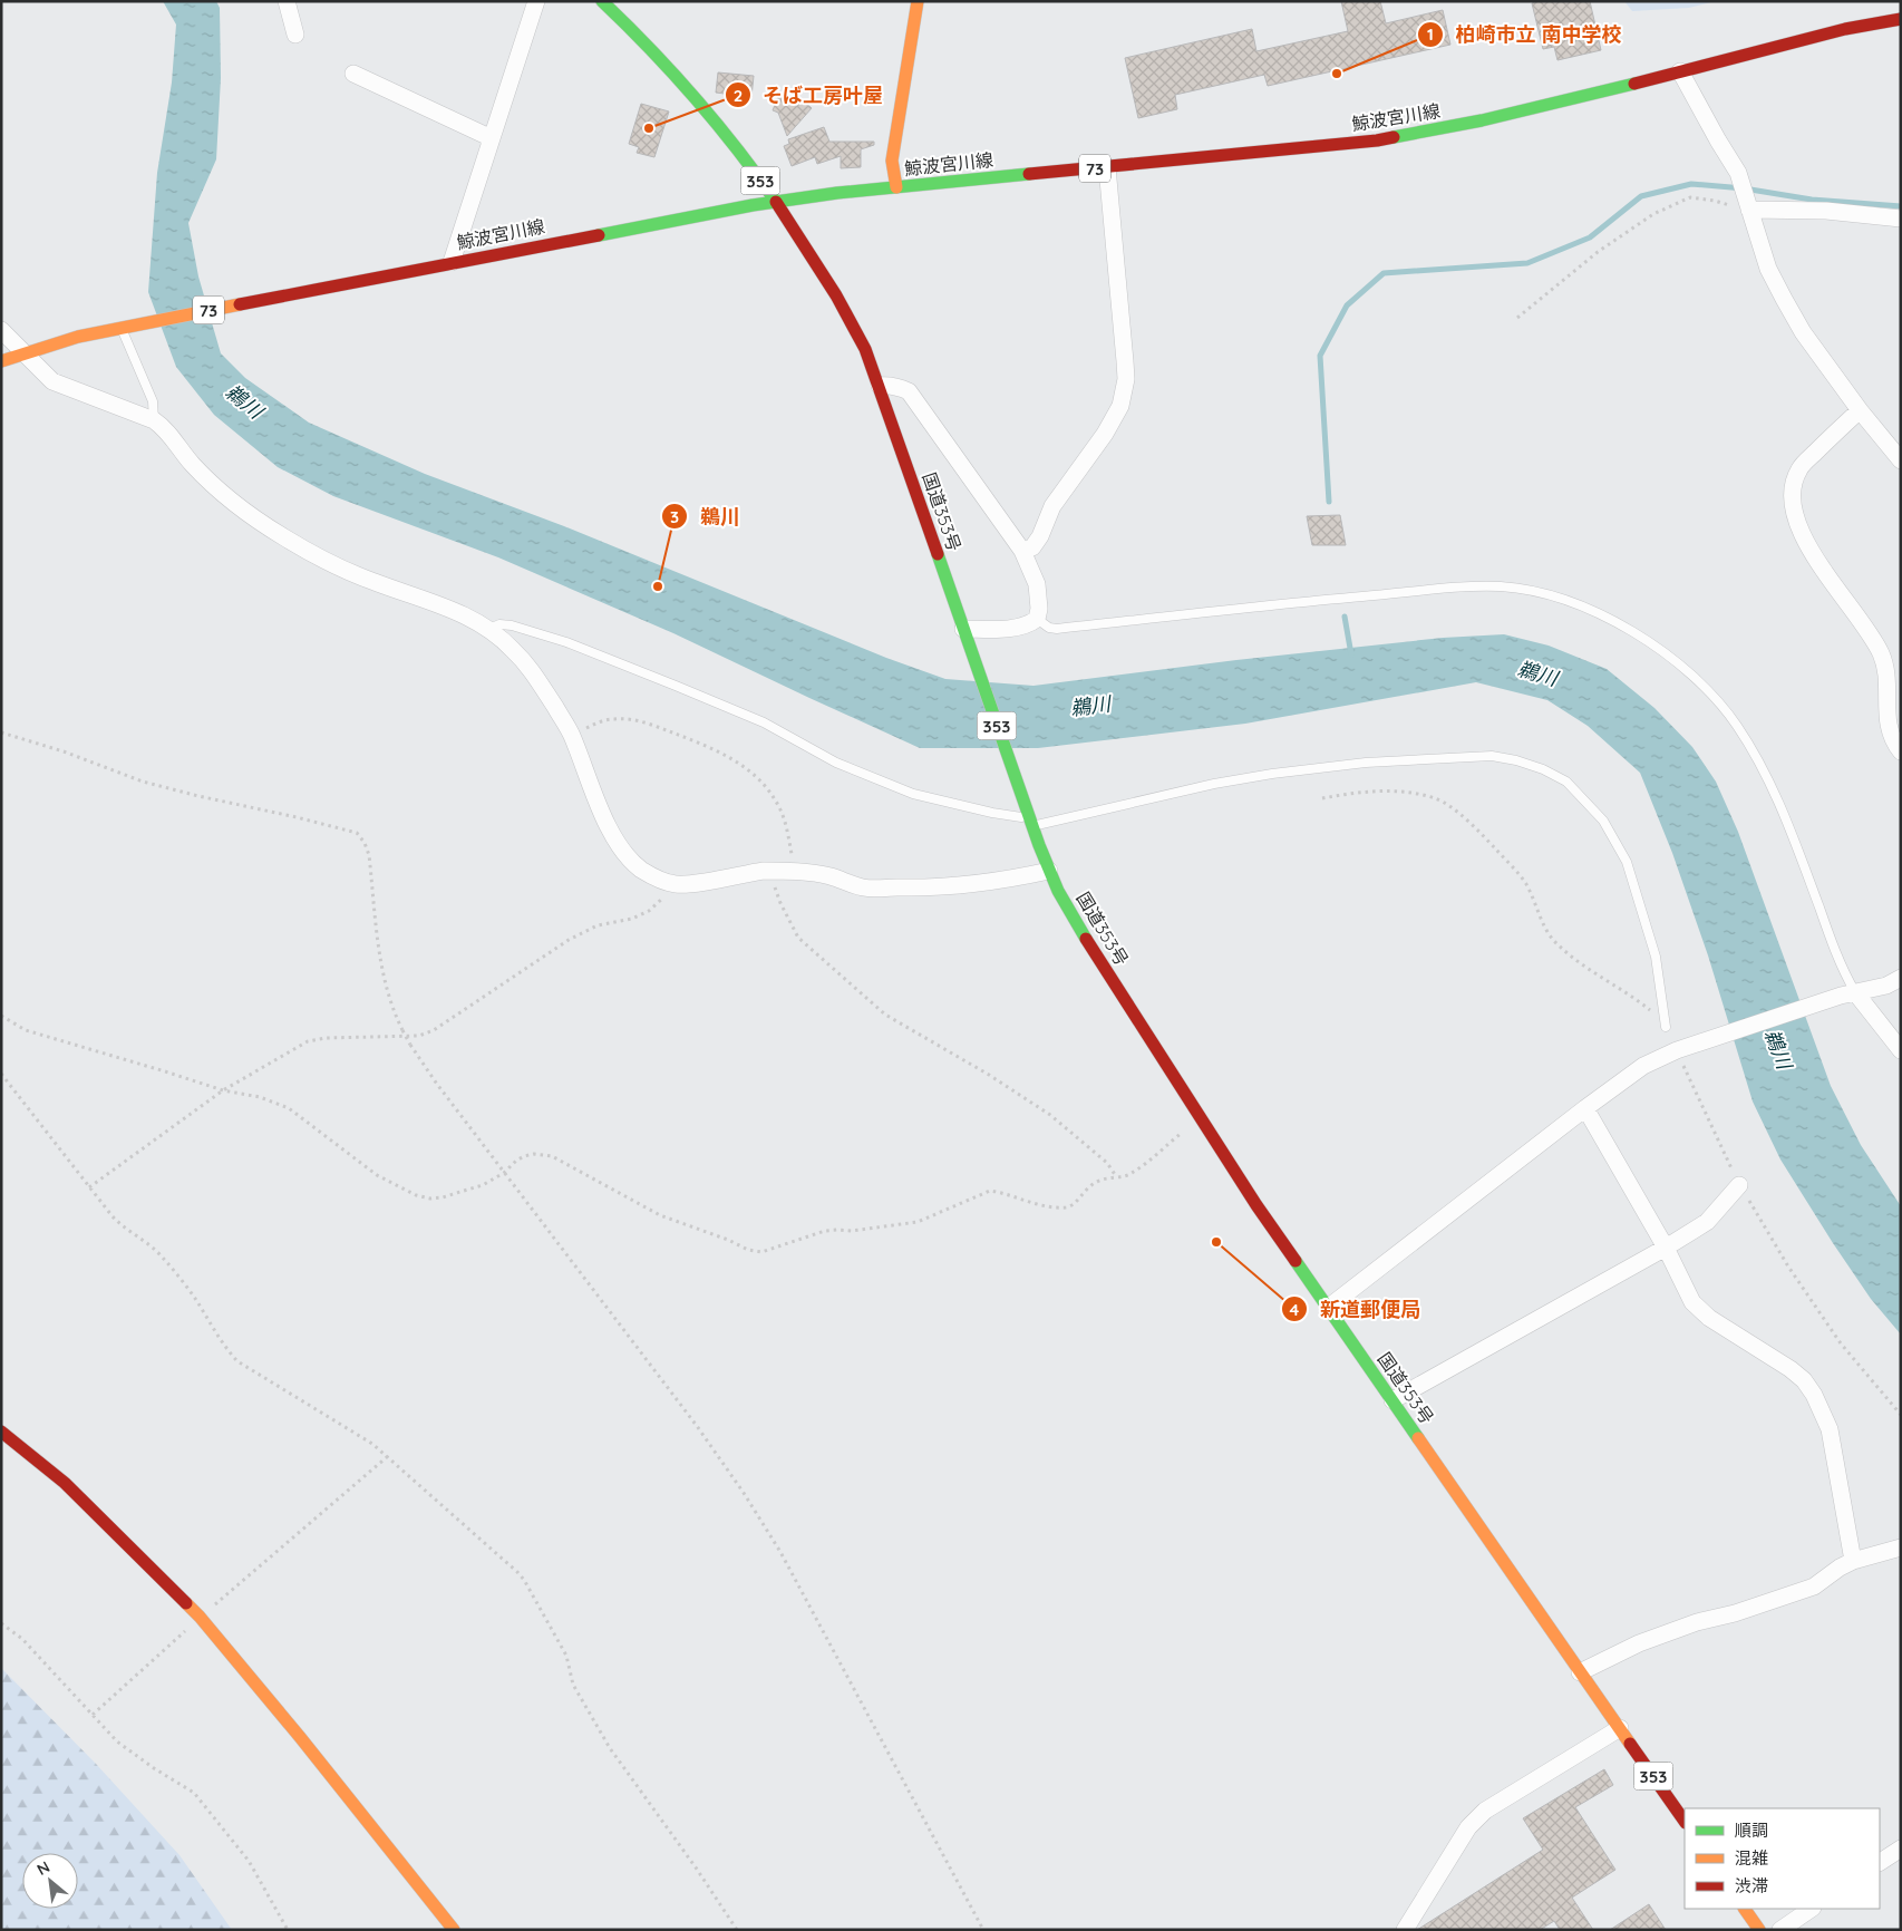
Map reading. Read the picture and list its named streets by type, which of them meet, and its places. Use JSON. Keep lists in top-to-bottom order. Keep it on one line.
{"streets":{"main road":["鯨波宮川線","73","353","国道353号"]},"crossings":[["鯨波宮川線","国道353号"]],"water":["鵜川"],"places":["柏崎市立 南中学校","そば工房叶屋","鵜川","新道郵便局"],"legend":["順調","混雑","渋滞"],"north":"top left"}
